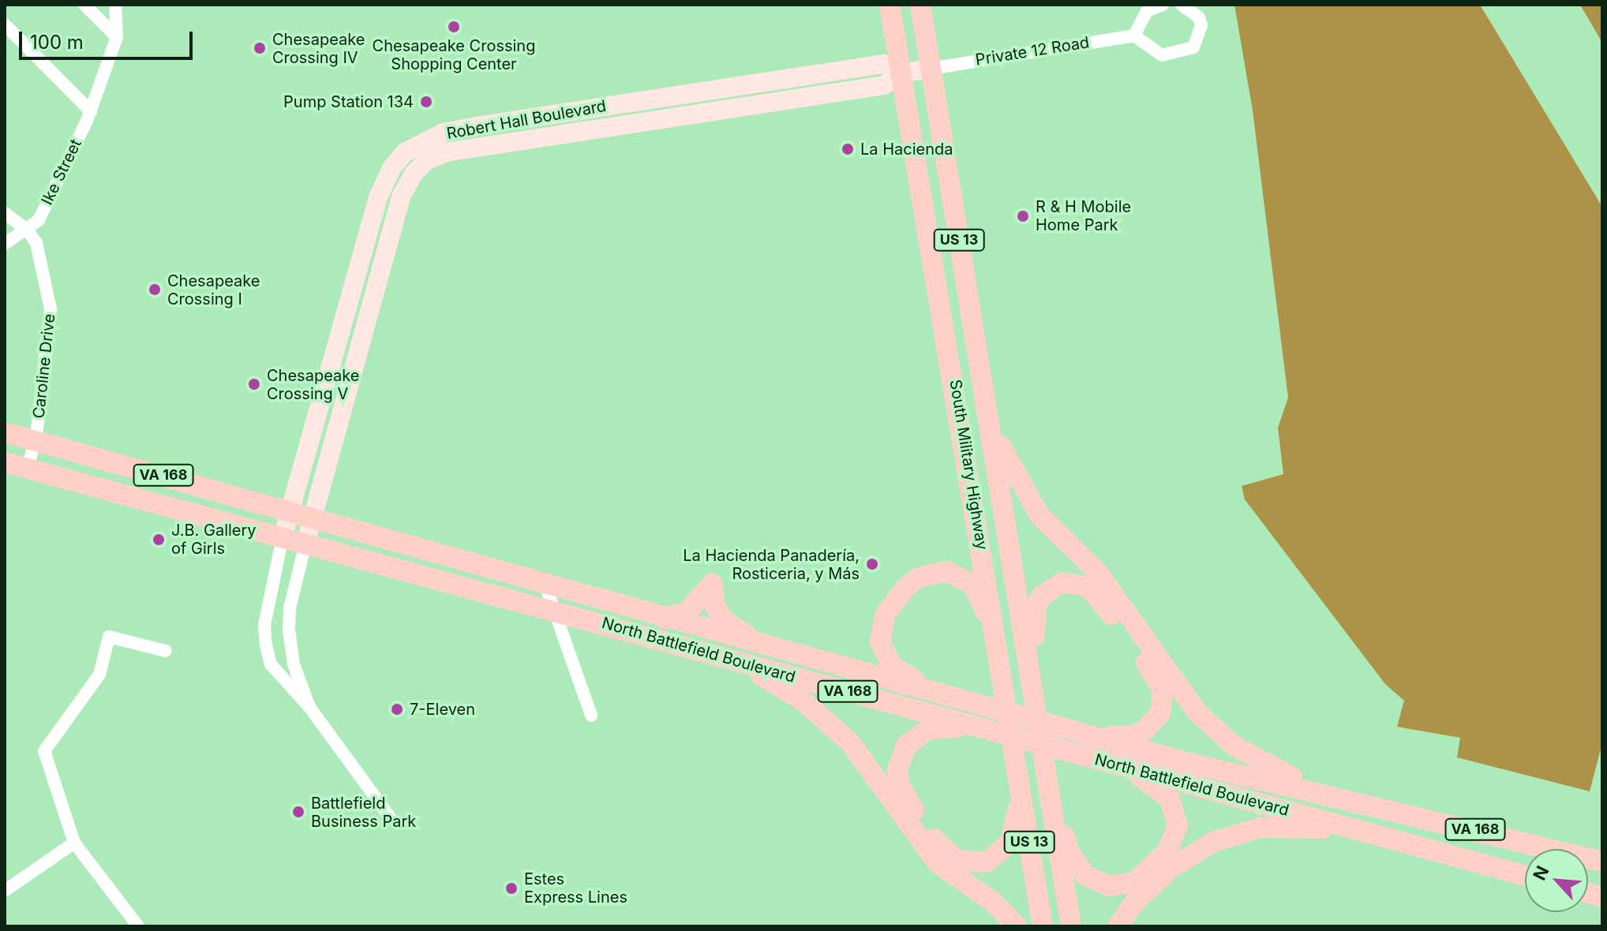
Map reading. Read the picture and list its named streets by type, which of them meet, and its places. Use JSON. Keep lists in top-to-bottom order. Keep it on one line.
{"streets":{"main road":["US 13","South Military Highway","VA 168","North Battlefield Boulevard"],"street":["Private 12 Road","Robert Hall Boulevard","Ike Street","Caroline Drive"]},"crossings":[["Private 12 Road","Robert Hall Boulevard"],["Private 12 Road","South Military Highway"],["Robert Hall Boulevard","South Military Highway"],["Robert Hall Boulevard","North Battlefield Boulevard"],["Ike Street","Caroline Drive"],["Caroline Drive","North Battlefield Boulevard"]],"places":["Chesapeake Crossing Shopping Center","Chesapeake Crossing IV","Pump Station 134","La Hacienda","R & H Mobile Home Park","Chesapeake Crossing I","Chesapeake Crossing V","J.B. Gallery of Girls","La Hacienda Panadería, Rosticeria, y Más","7-Eleven","Battlefield Business Park","Estes Express Lines"],"scale_bar":"100 m","north":"top left"}
